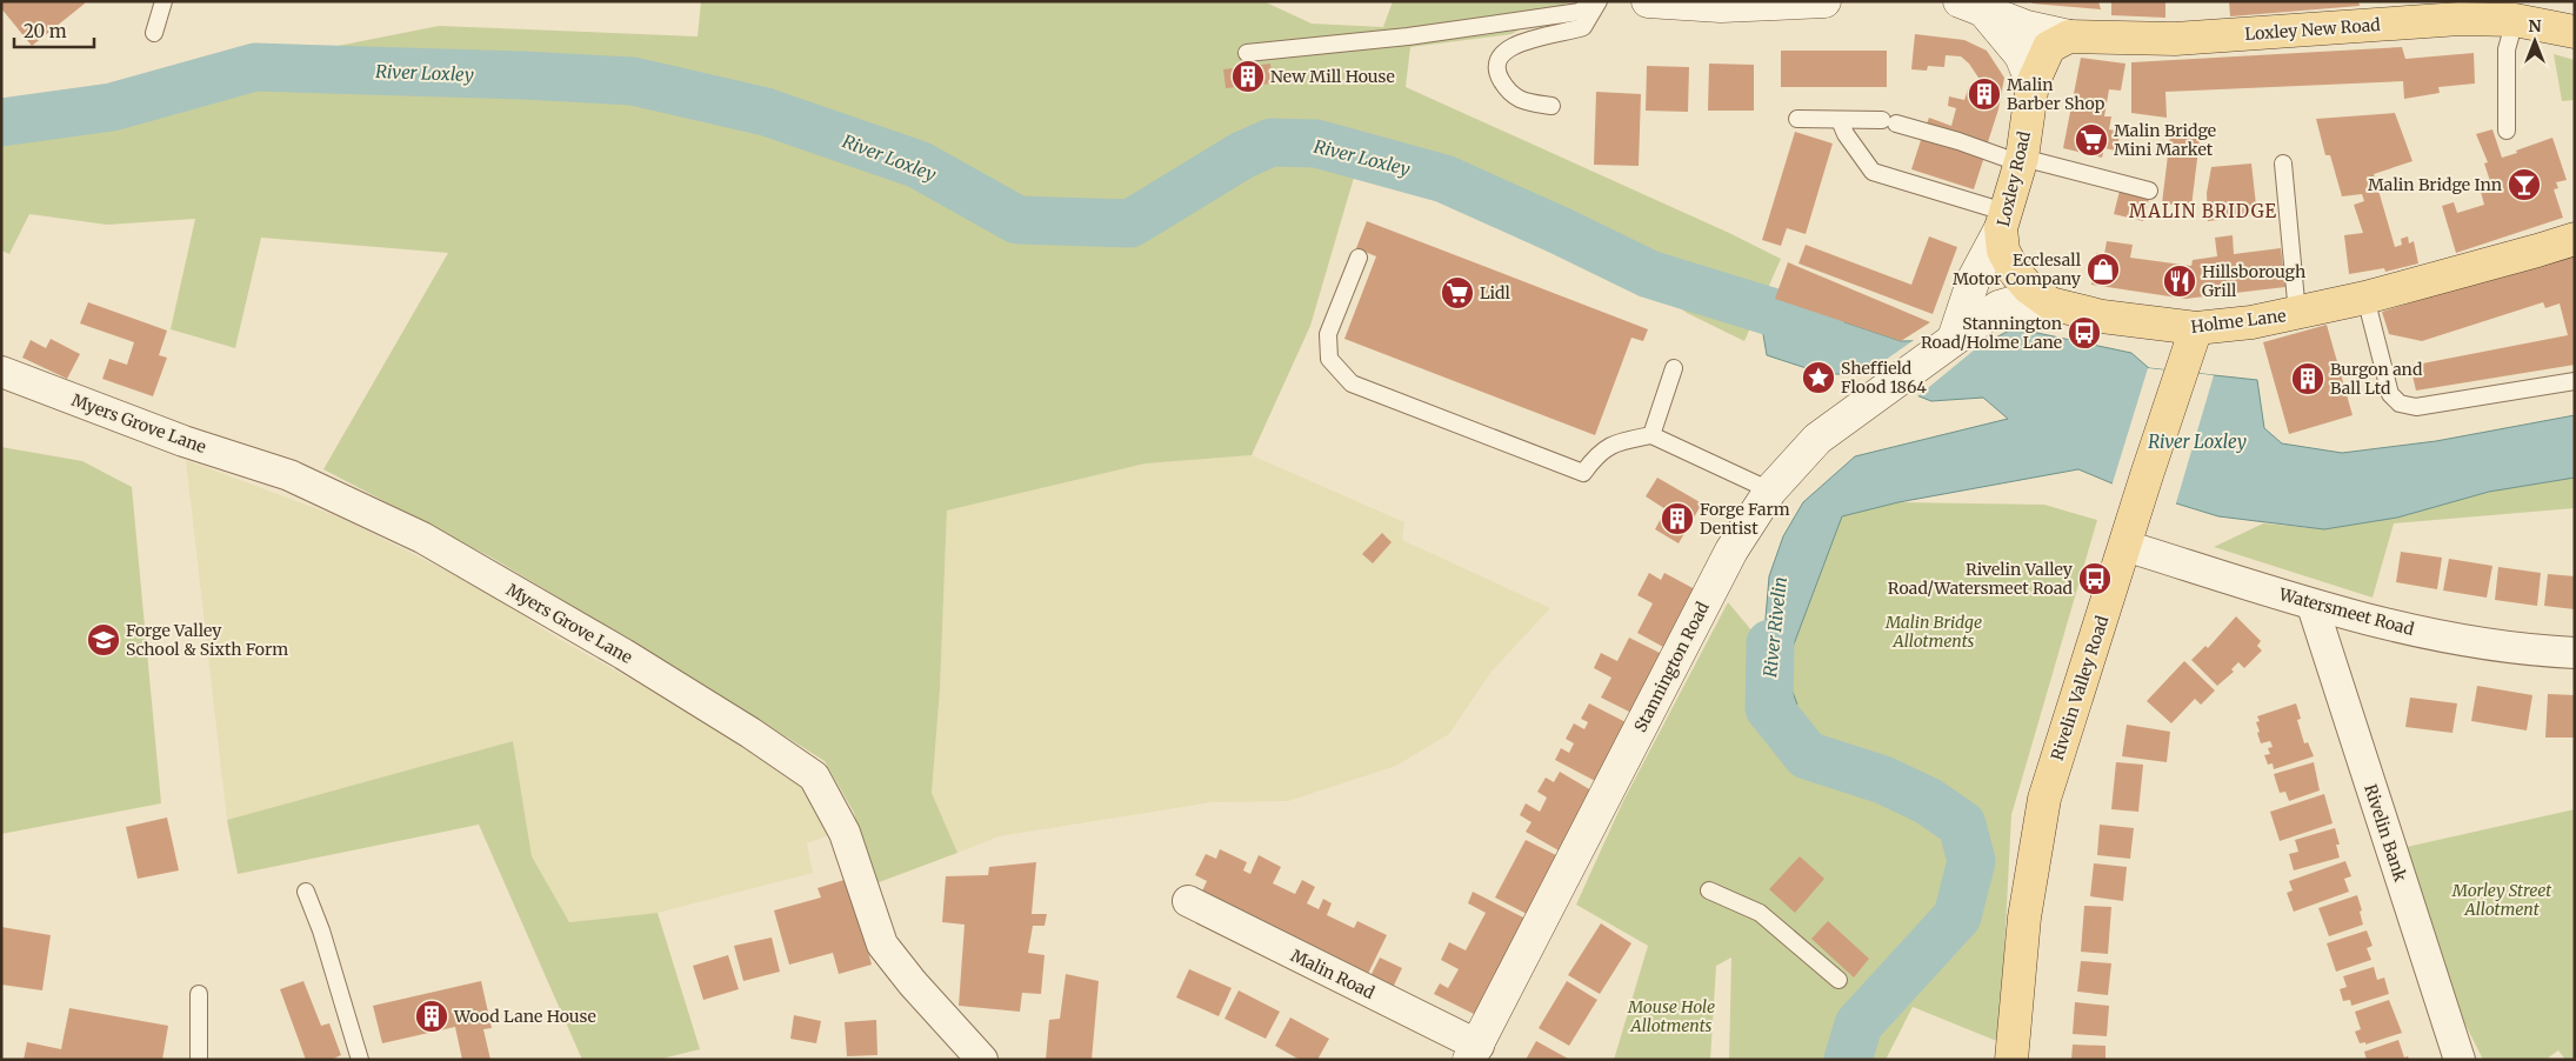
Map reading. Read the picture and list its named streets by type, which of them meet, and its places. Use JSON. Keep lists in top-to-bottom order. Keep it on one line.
{"streets":{"main road":["Loxley New Road","Loxley Road","Holme Lane","Stannington Road","Rivelin Valley Road"],"street":["Myers Grove Lane","Watersmeet Road","Rivelin Bank","Malin Road"]},"crossings":[["Loxley New Road","Loxley Road"],["Loxley Road","Holme Lane"],["Holme Lane","Stannington Road"],["Holme Lane","Rivelin Valley Road"],["Watersmeet Road","Rivelin Valley Road"],["Watersmeet Road","Rivelin Bank"],["Stannington Road","Malin Road"]],"districts":["MALIN BRIDGE"],"water":["River Loxley","River Rivelin"],"parks":["Malin Bridge Allotments","Morley Street Allotment","Mouse Hole Allotments"],"places":{"building":["New Mill House","Malin Barber Shop","Burgon and Ball Ltd","Forge Farm Dentist","Wood Lane House"],"supermarket":["Malin Bridge Mini Market","Lidl"],"bar":["Malin Bridge Inn"],"shop":["Ecclesall Motor Company"],"restaurant":["Hillsborough Grill"],"bus stop":["Stannington Road/Holme Lane","Rivelin Valley Road/Watersmeet Road"],"place":["Sheffield Flood 1864"],"school or university":["Forge Valley School & Sixth Form"]},"scale_bar":"20 m","north":"top"}
